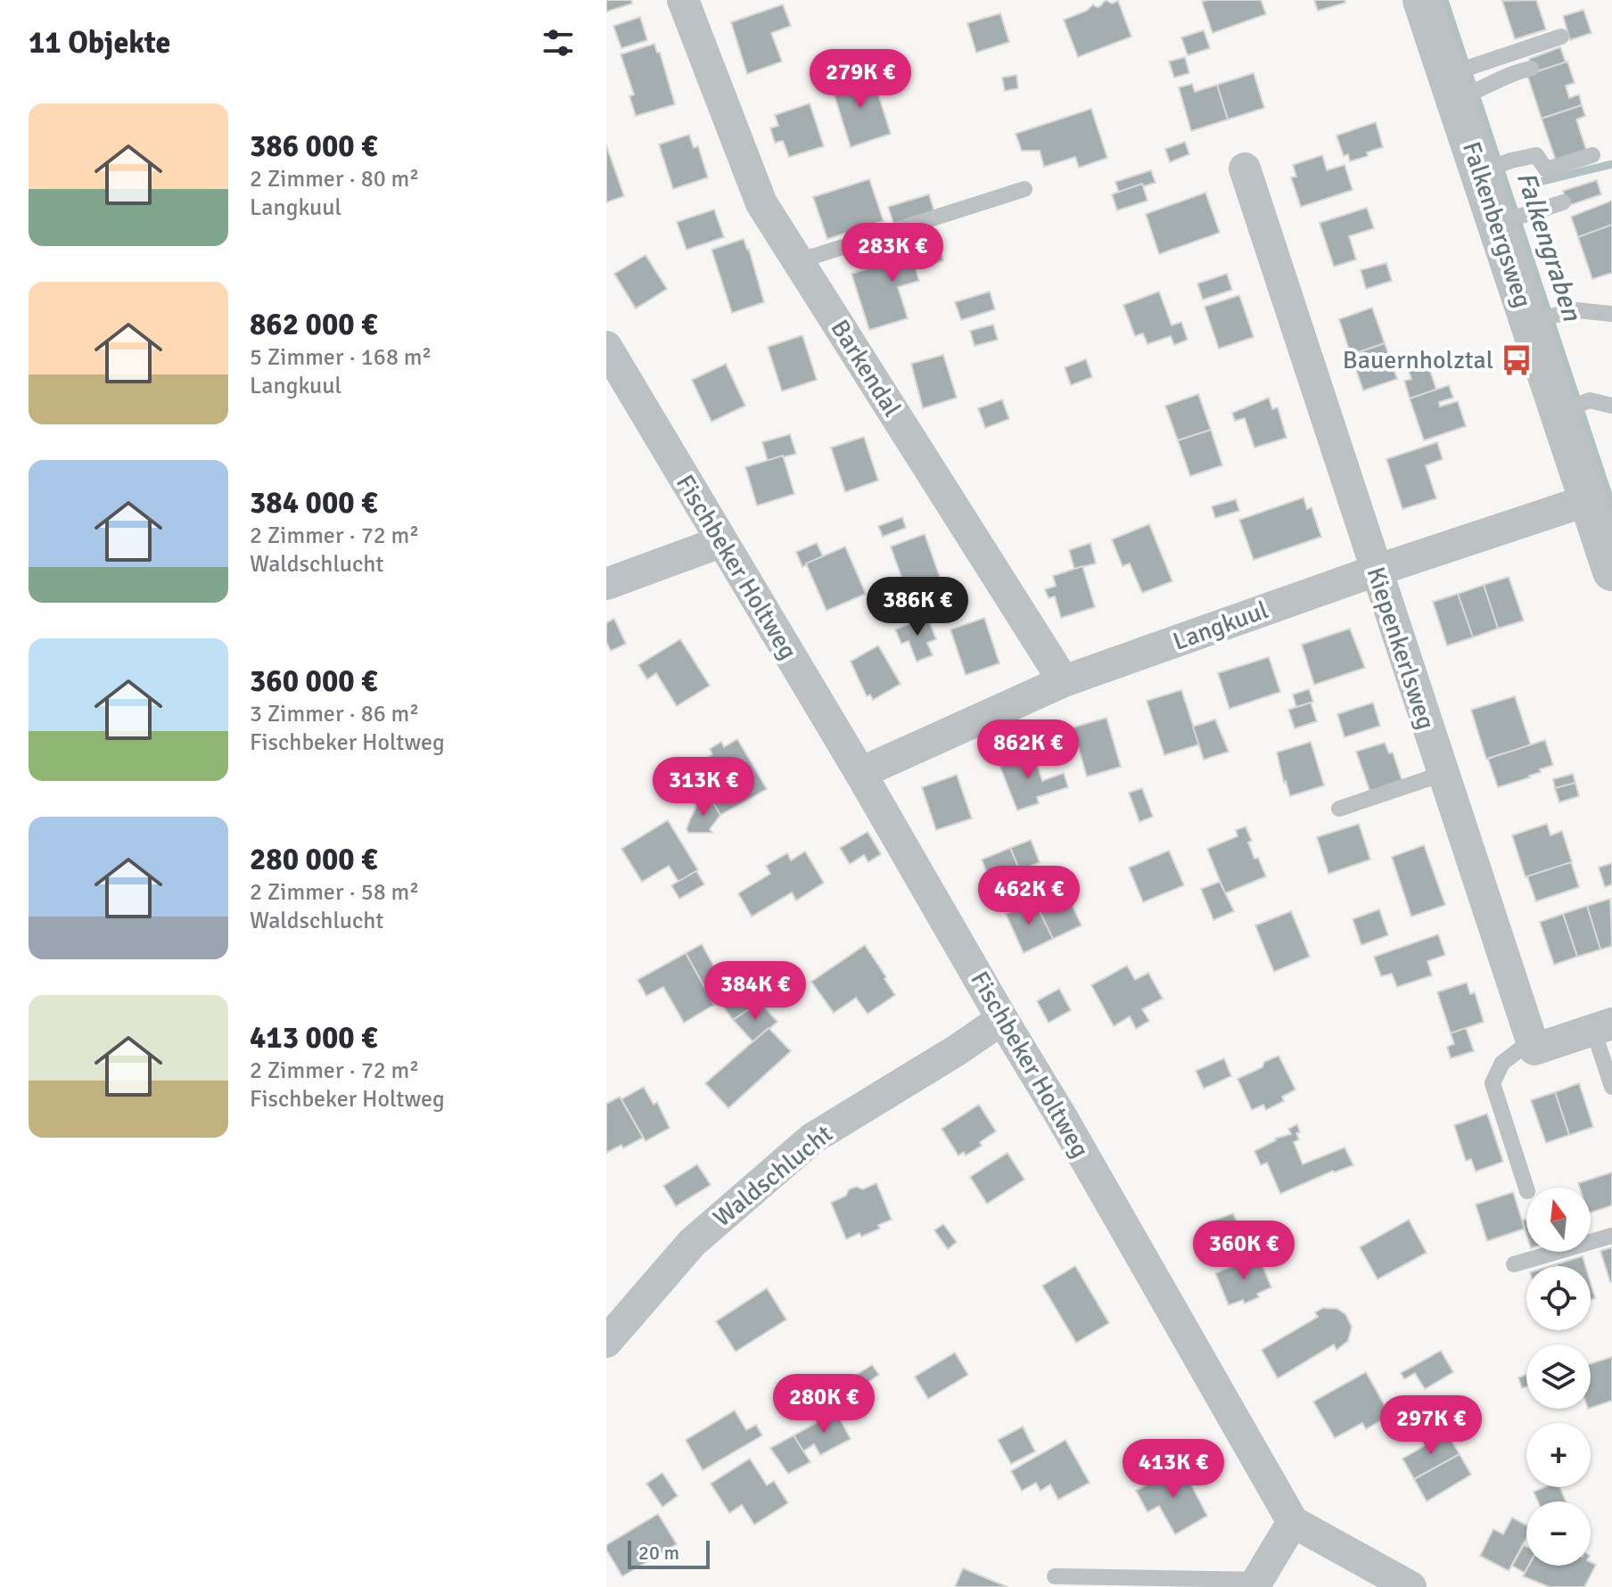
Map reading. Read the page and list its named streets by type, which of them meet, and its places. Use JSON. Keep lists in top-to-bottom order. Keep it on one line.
{"streets":{"street":["Falkenbergsweg","Barkendal","Fischbeker Holtweg","Langkuul","Kiepenkerlsweg","Waldschlucht"]},"crossings":[["Falkenbergsweg","Langkuul"],["Barkendal","Langkuul"],["Fischbeker Holtweg","Langkuul"],["Fischbeker Holtweg","Waldschlucht"],["Langkuul","Kiepenkerlsweg"]],"water":["Falkengraben"],"places":{"bus stop":["Bauernholztal"]},"scale_bar":"20 m","north":"top","page":{"heading":"11 Objekte","price":["279K €","283K €","386K €","862K €","313K €","462K €","384K €","360K €","280K €","297K €","413K €"],"list":[{"name":"386 000 €","note":"2 Zimmer · 80 m² · Langkuul"},{"name":"862 000 €","note":"5 Zimmer · 168 m² · Langkuul"},{"name":"384 000 €","note":"2 Zimmer · 72 m² · Waldschlucht"},{"name":"360 000 €","note":"3 Zimmer · 86 m² · Fischbeker Holtweg"},{"name":"280 000 €","note":"2 Zimmer · 58 m² · Waldschlucht"},{"name":"413 000 €","note":"2 Zimmer · 72 m² · Fischbeker Holtweg"}],"map_buttons":["+","−"],"scale":"20 m"}}
